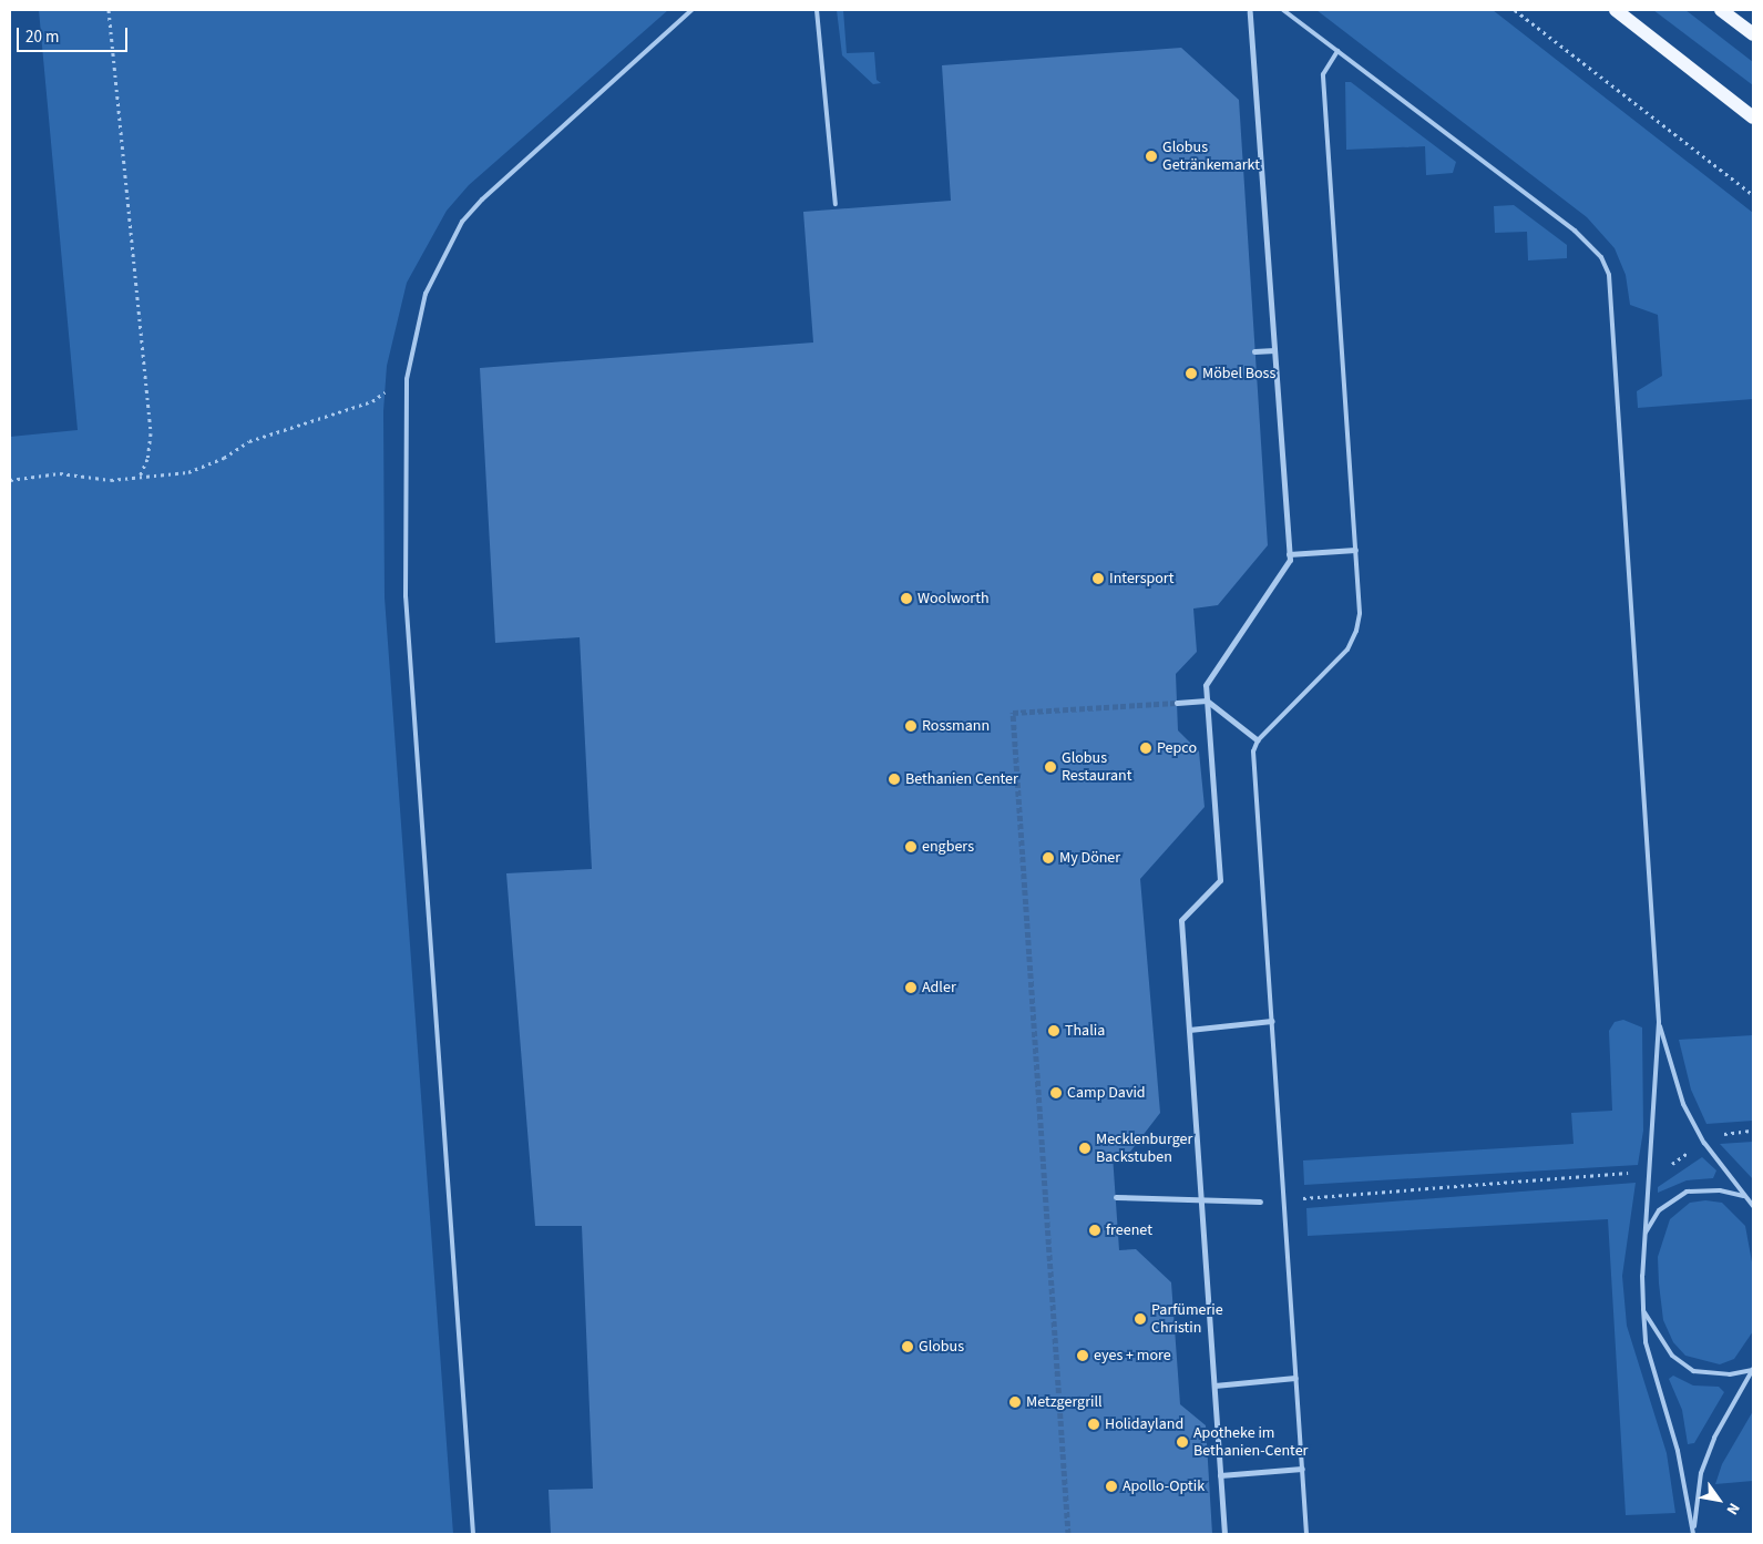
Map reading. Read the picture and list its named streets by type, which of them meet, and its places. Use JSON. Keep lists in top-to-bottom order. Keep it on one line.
{"places":["Globus Getränkemarkt","Möbel Boss","Intersport","Woolworth","Rossmann","Pepco","Globus Restaurant","Bethanien Center","engbers","My Döner","Adler","Thalia","Camp David","Mecklenburger Backstuben","freenet","Parfümerie Christin","Globus","eyes + more","Metzgergrill","Holidayland","Apotheke im Bethanien-Center","Apollo-Optik"],"scale_bar":"20 m","north":"bottom right"}
